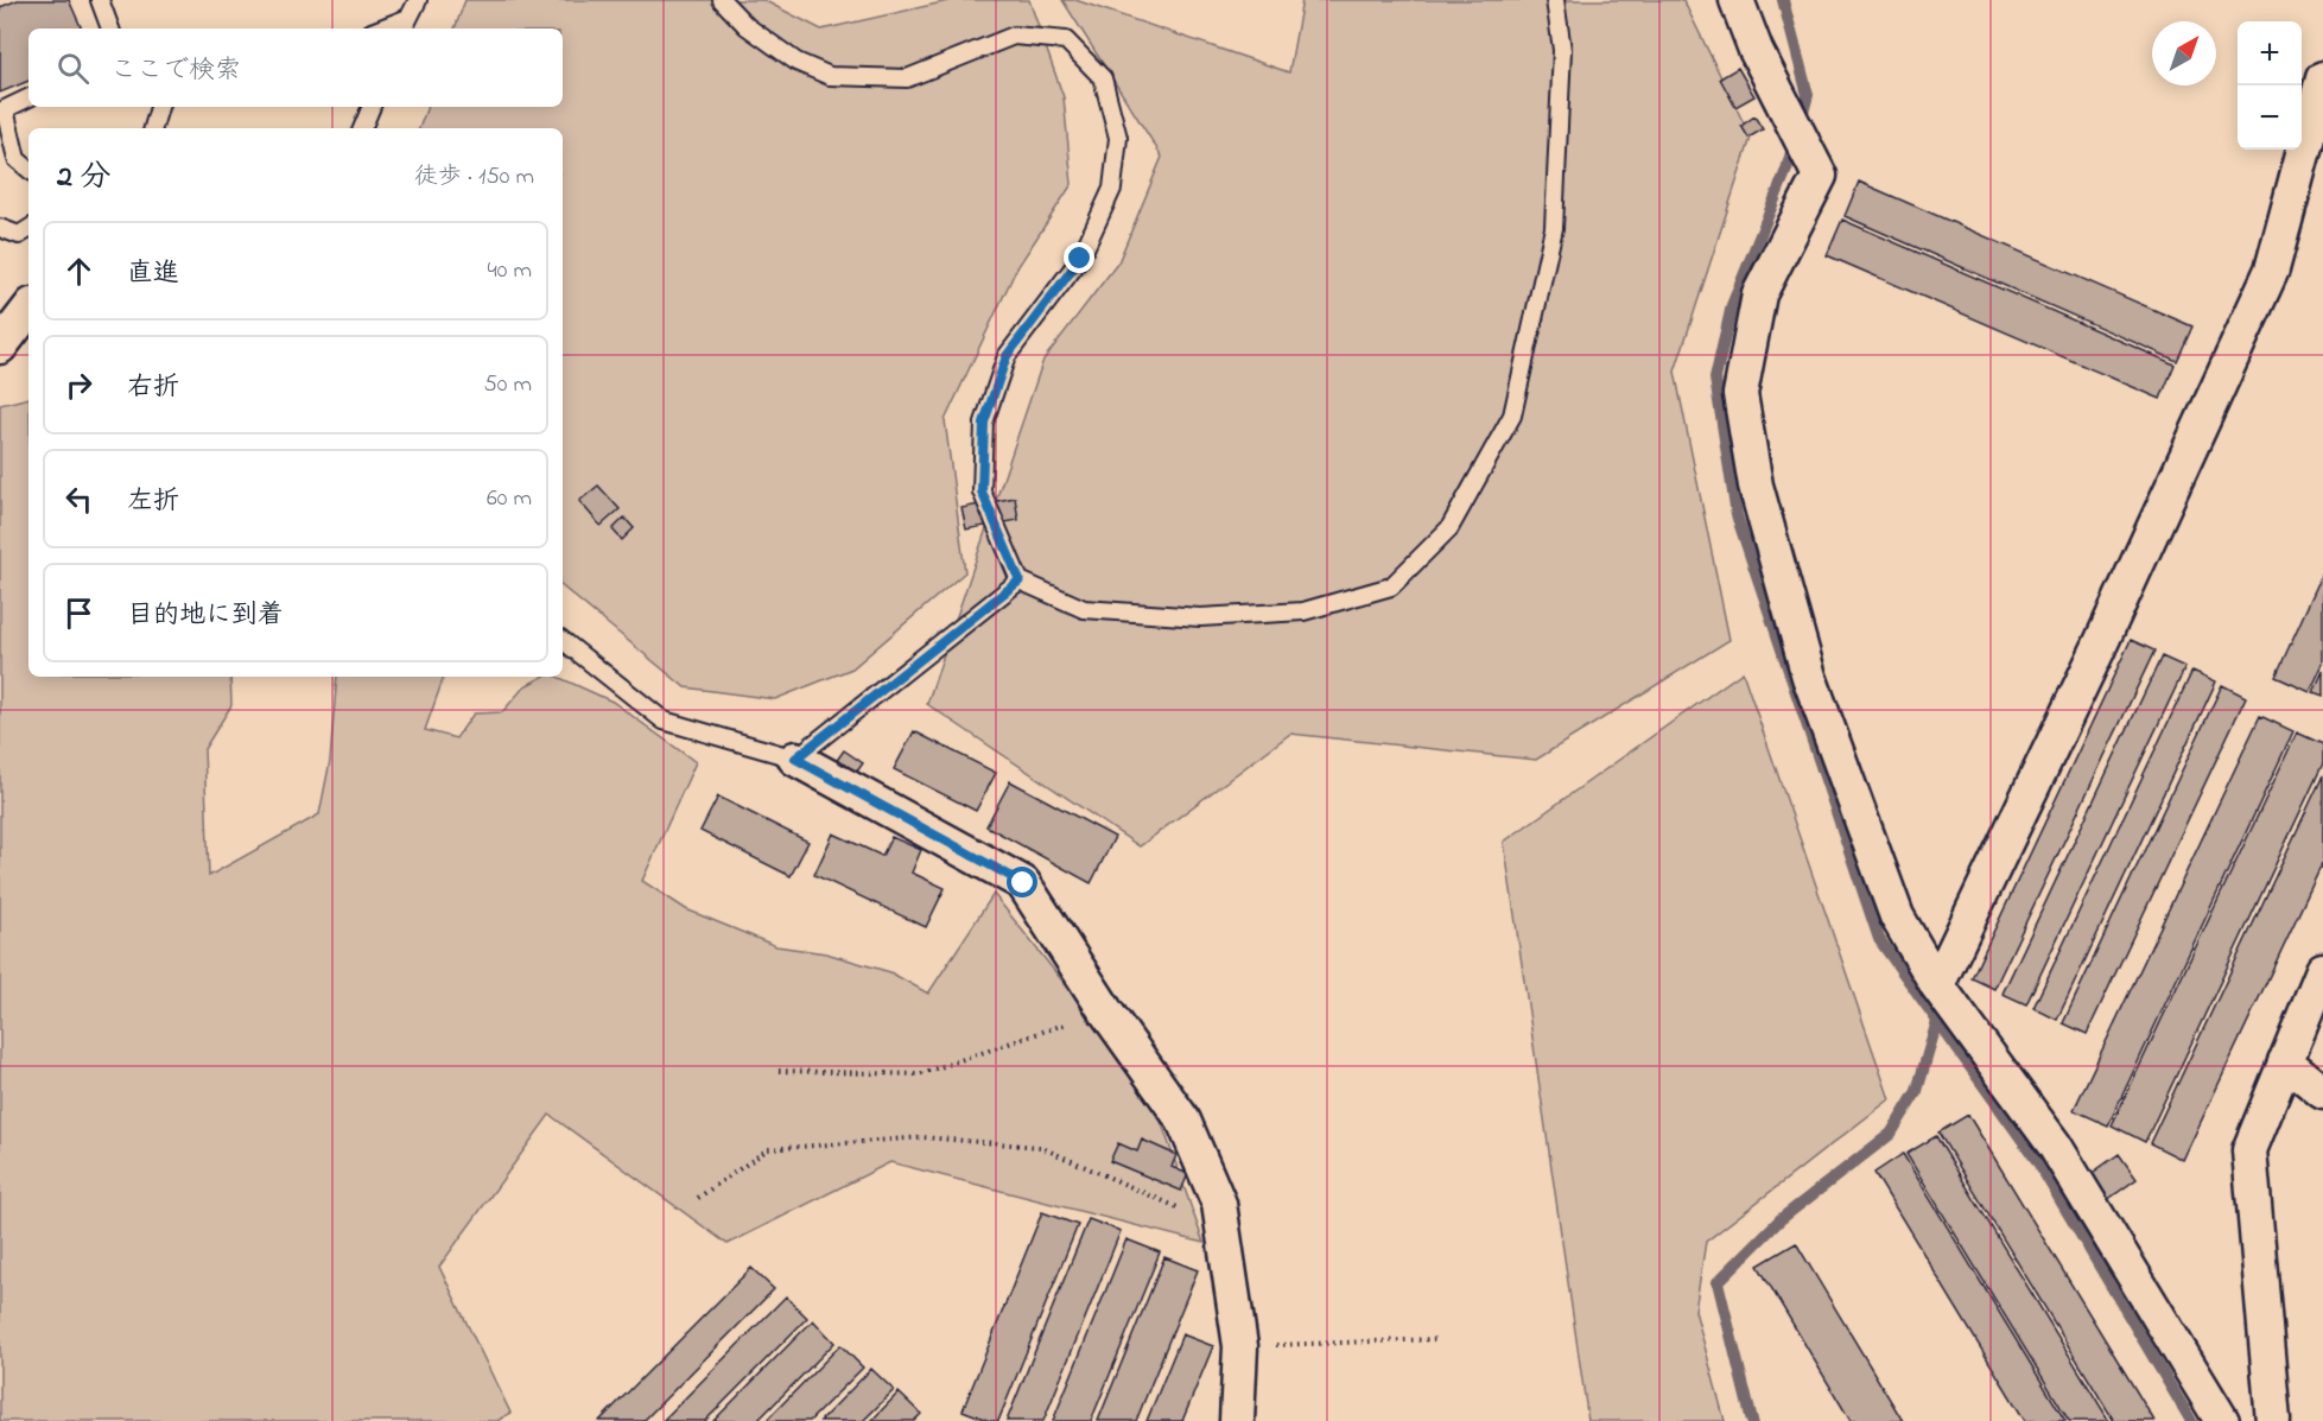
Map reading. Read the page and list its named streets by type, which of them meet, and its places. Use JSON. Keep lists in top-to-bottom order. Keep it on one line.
{"north":"top right","page":{"map_buttons":["+","−"],"search":"ここで検索","heading":["2 分","徒歩 · 150 m"],"list":[["直進","40 m"],["右折","50 m"],["左折","60 m"],"目的地に到着"]}}
